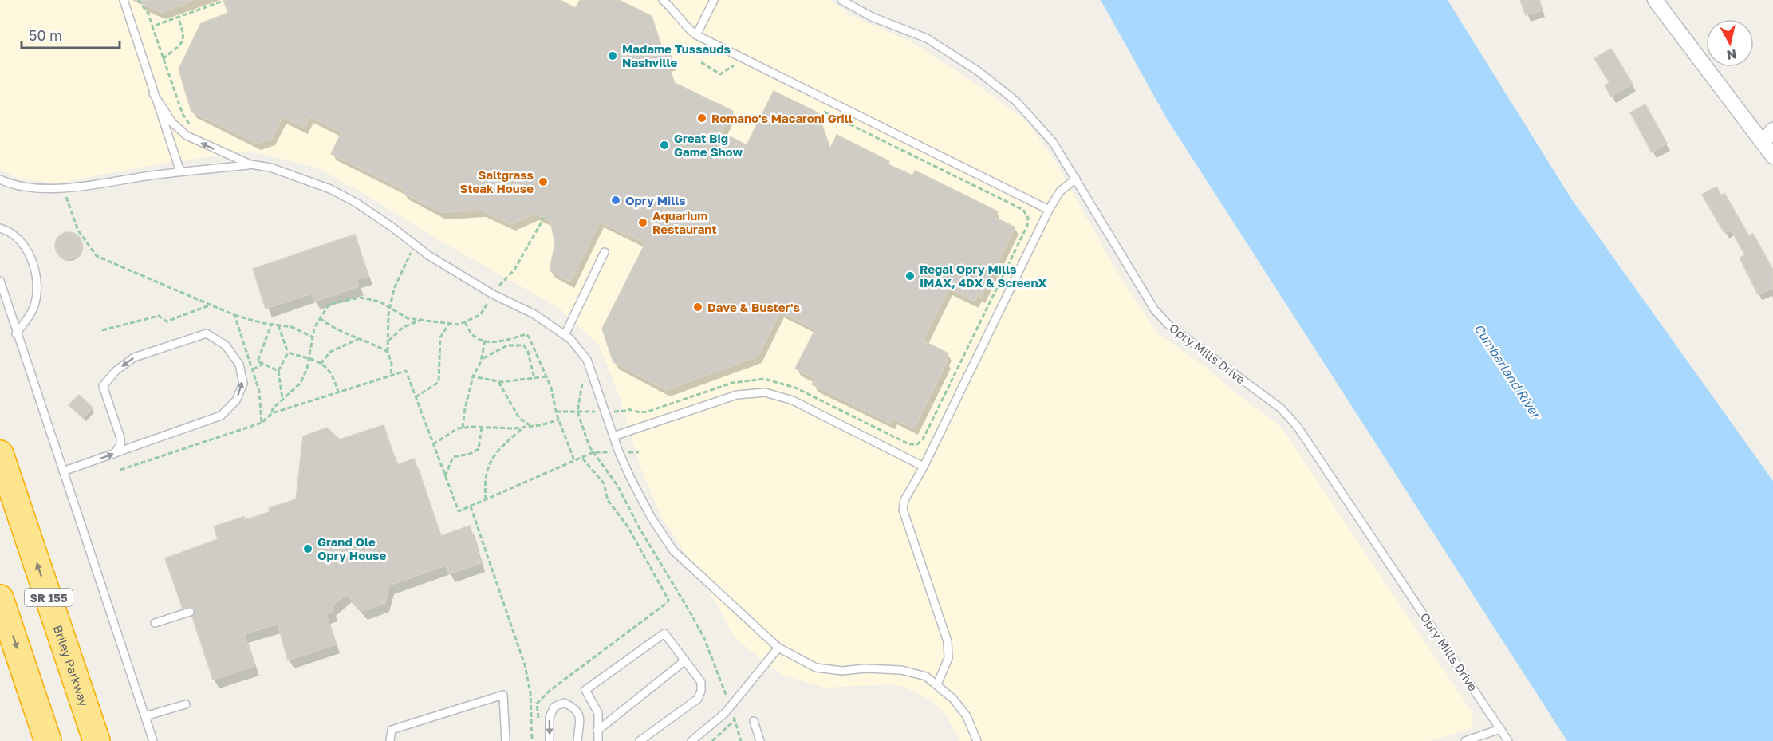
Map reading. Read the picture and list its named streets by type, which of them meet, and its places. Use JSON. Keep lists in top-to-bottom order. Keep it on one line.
{"streets":{"highway":["SR 155","Briley Parkway"],"lane":["Opry Mills Drive"]},"water":["Cumberland River"],"places":["Madame Tussauds Nashville","Romano's Macaroni Grill","Great Big Game Show","Saltgrass Steak House","Opry Mills","Aquarium Restaurant","Regal Opry Mills IMAX, 4DX & ScreenX","Dave & Buster's","Grand Ole Opry House"],"scale_bar":"50 m","north":"bottom"}
